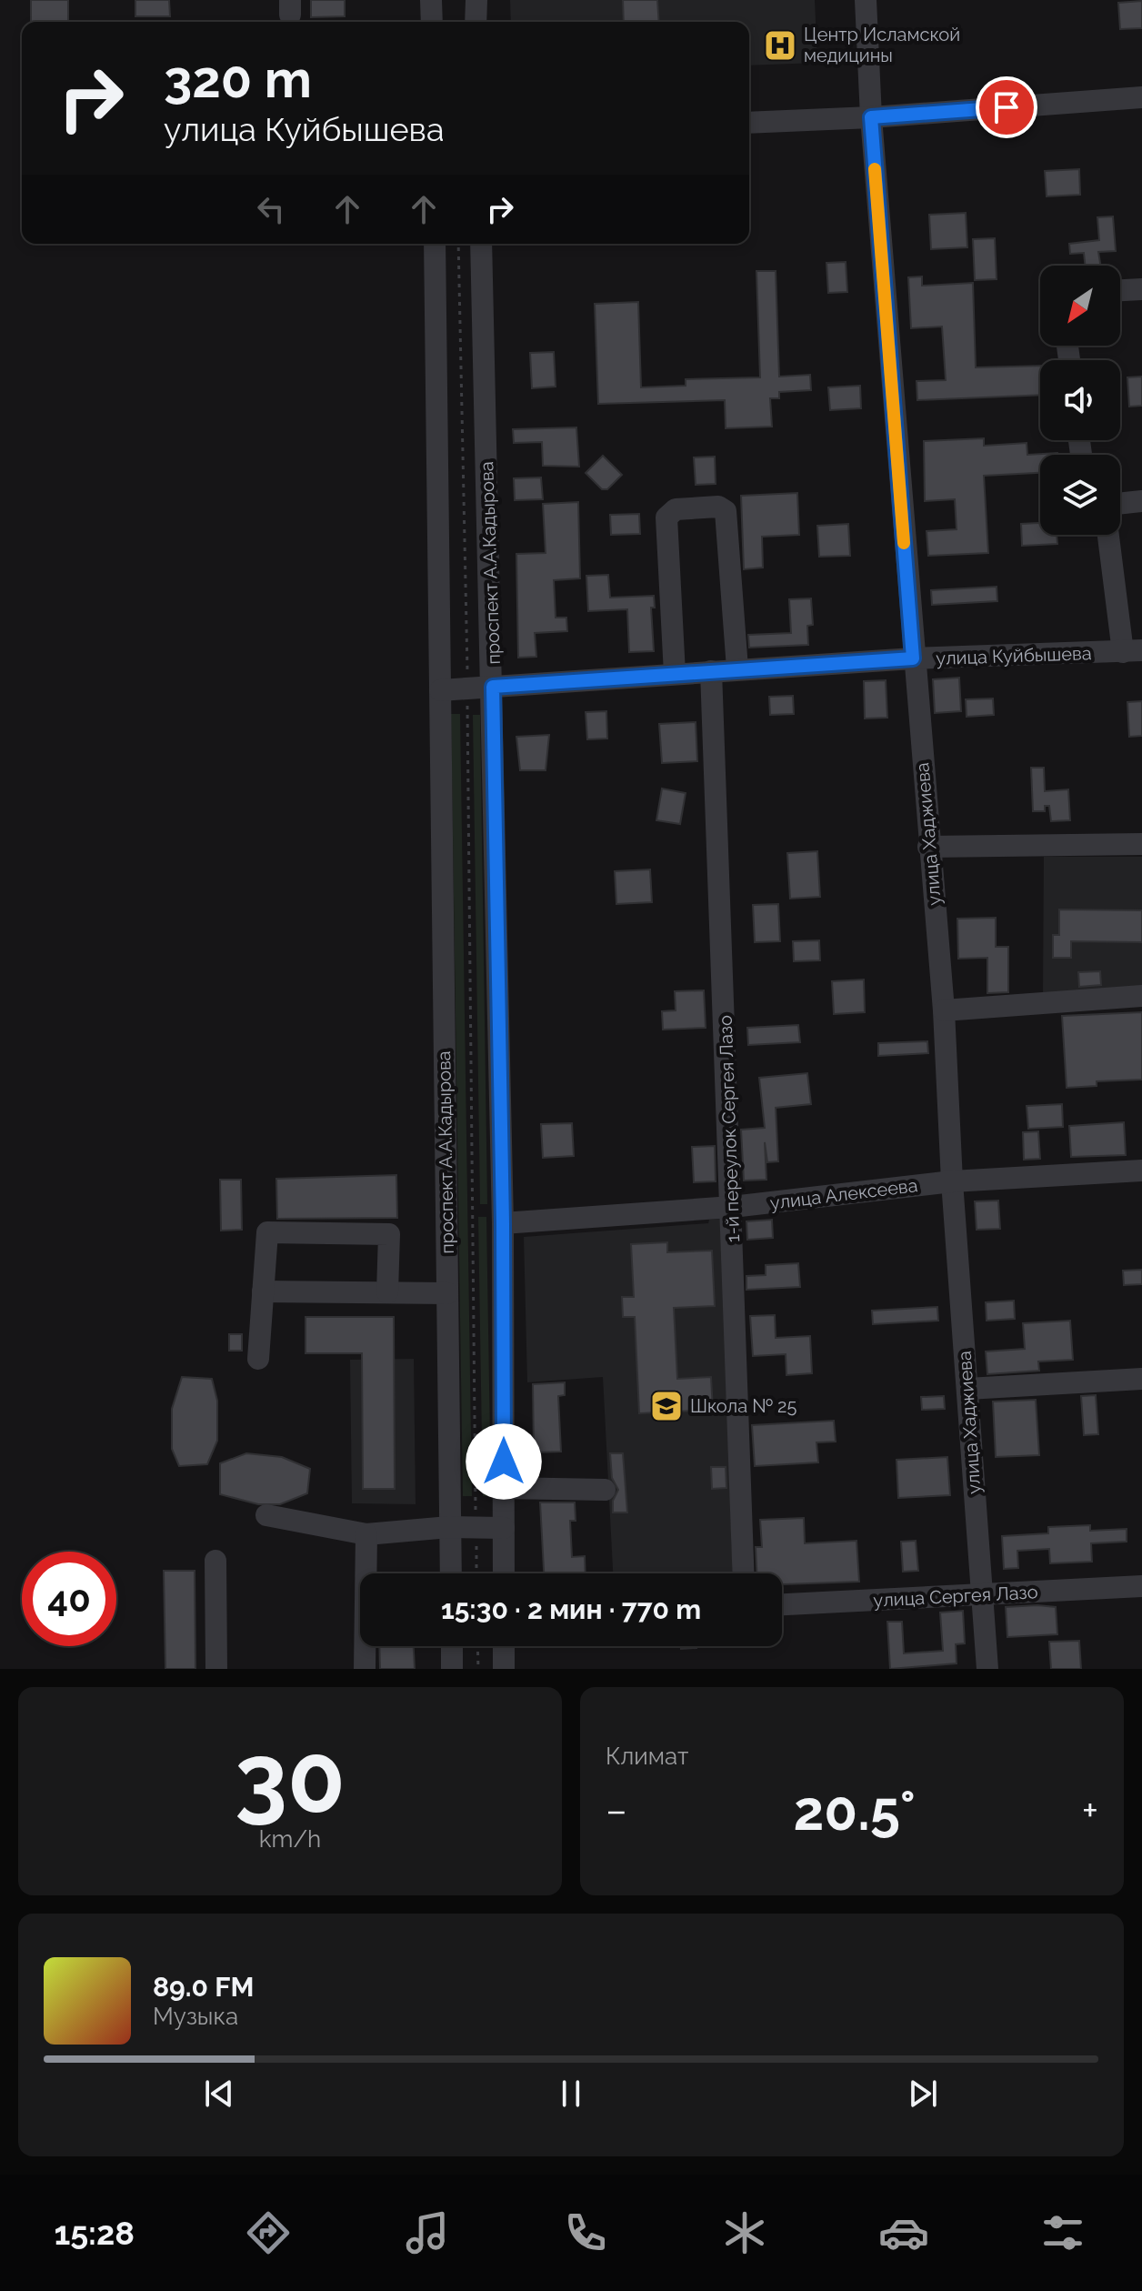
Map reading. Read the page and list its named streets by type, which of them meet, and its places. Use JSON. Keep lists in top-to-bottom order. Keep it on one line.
{"streets":{"street":["проспект А.А.Кадырова","улица Куйбышева","улица Хаджиева","1-й переулок Сергея Лазо","улица Алексеева","улица Сергея Лазо"]},"crossings":[["проспект А.А.Кадырова","улица Куйбышева"],["проспект А.А.Кадырова","улица Алексеева"],["улица Куйбышева","улица Хаджиева"],["улица Куйбышева","1-й переулок Сергея Лазо"],["улица Хаджиева","улица Алексеева"],["улица Хаджиева","улица Сергея Лазо"],["1-й переулок Сергея Лазо","улица Алексеева"]],"places":{"hospital":["Центр Исламской медицины"],"school or university":["Школа № 25"]},"north":"bottom left","page":{"turn":["320 m","улица Куйбышева"],"limit":"40","trip":"15:30 · 2 мин · 770 m","tile":[["30","km/h"],"Климат"],"heat":["−","20.5°","+"],"song":["89.0 FM","Музыка"],"tabs":"15:28"}}
